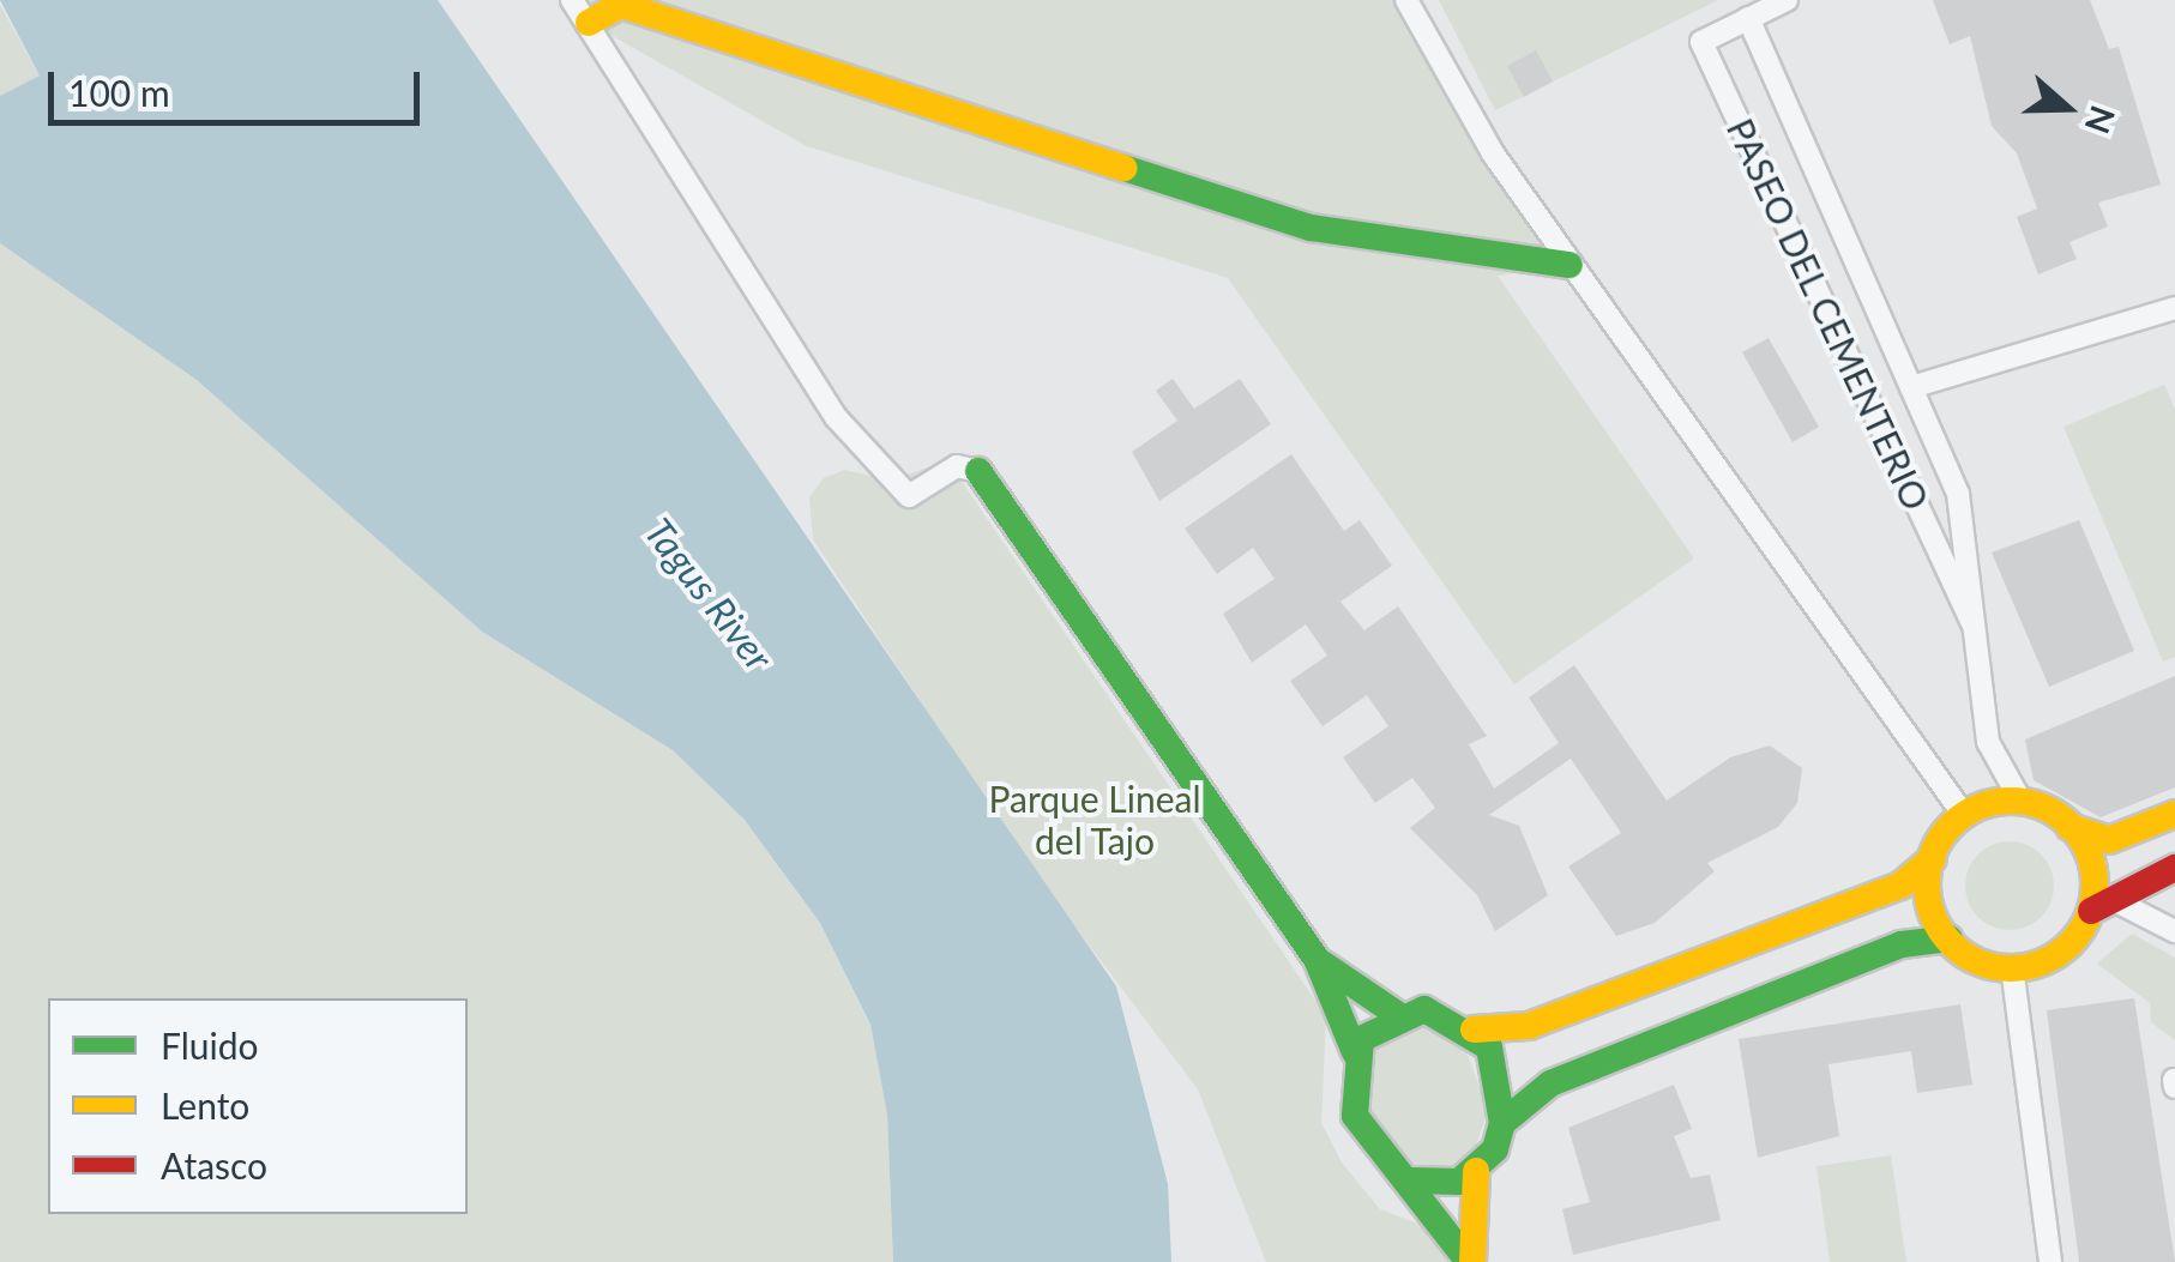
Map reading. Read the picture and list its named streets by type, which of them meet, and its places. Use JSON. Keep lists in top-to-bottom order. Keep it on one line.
{"streets":{"street":["PASEO DEL CEMENTERIO"]},"water":["Tagus River"],"parks":["Parque Lineal del Tajo"],"legend":["Fluido","Lento","Atasco"],"scale_bar":"100 m","north":"right"}
